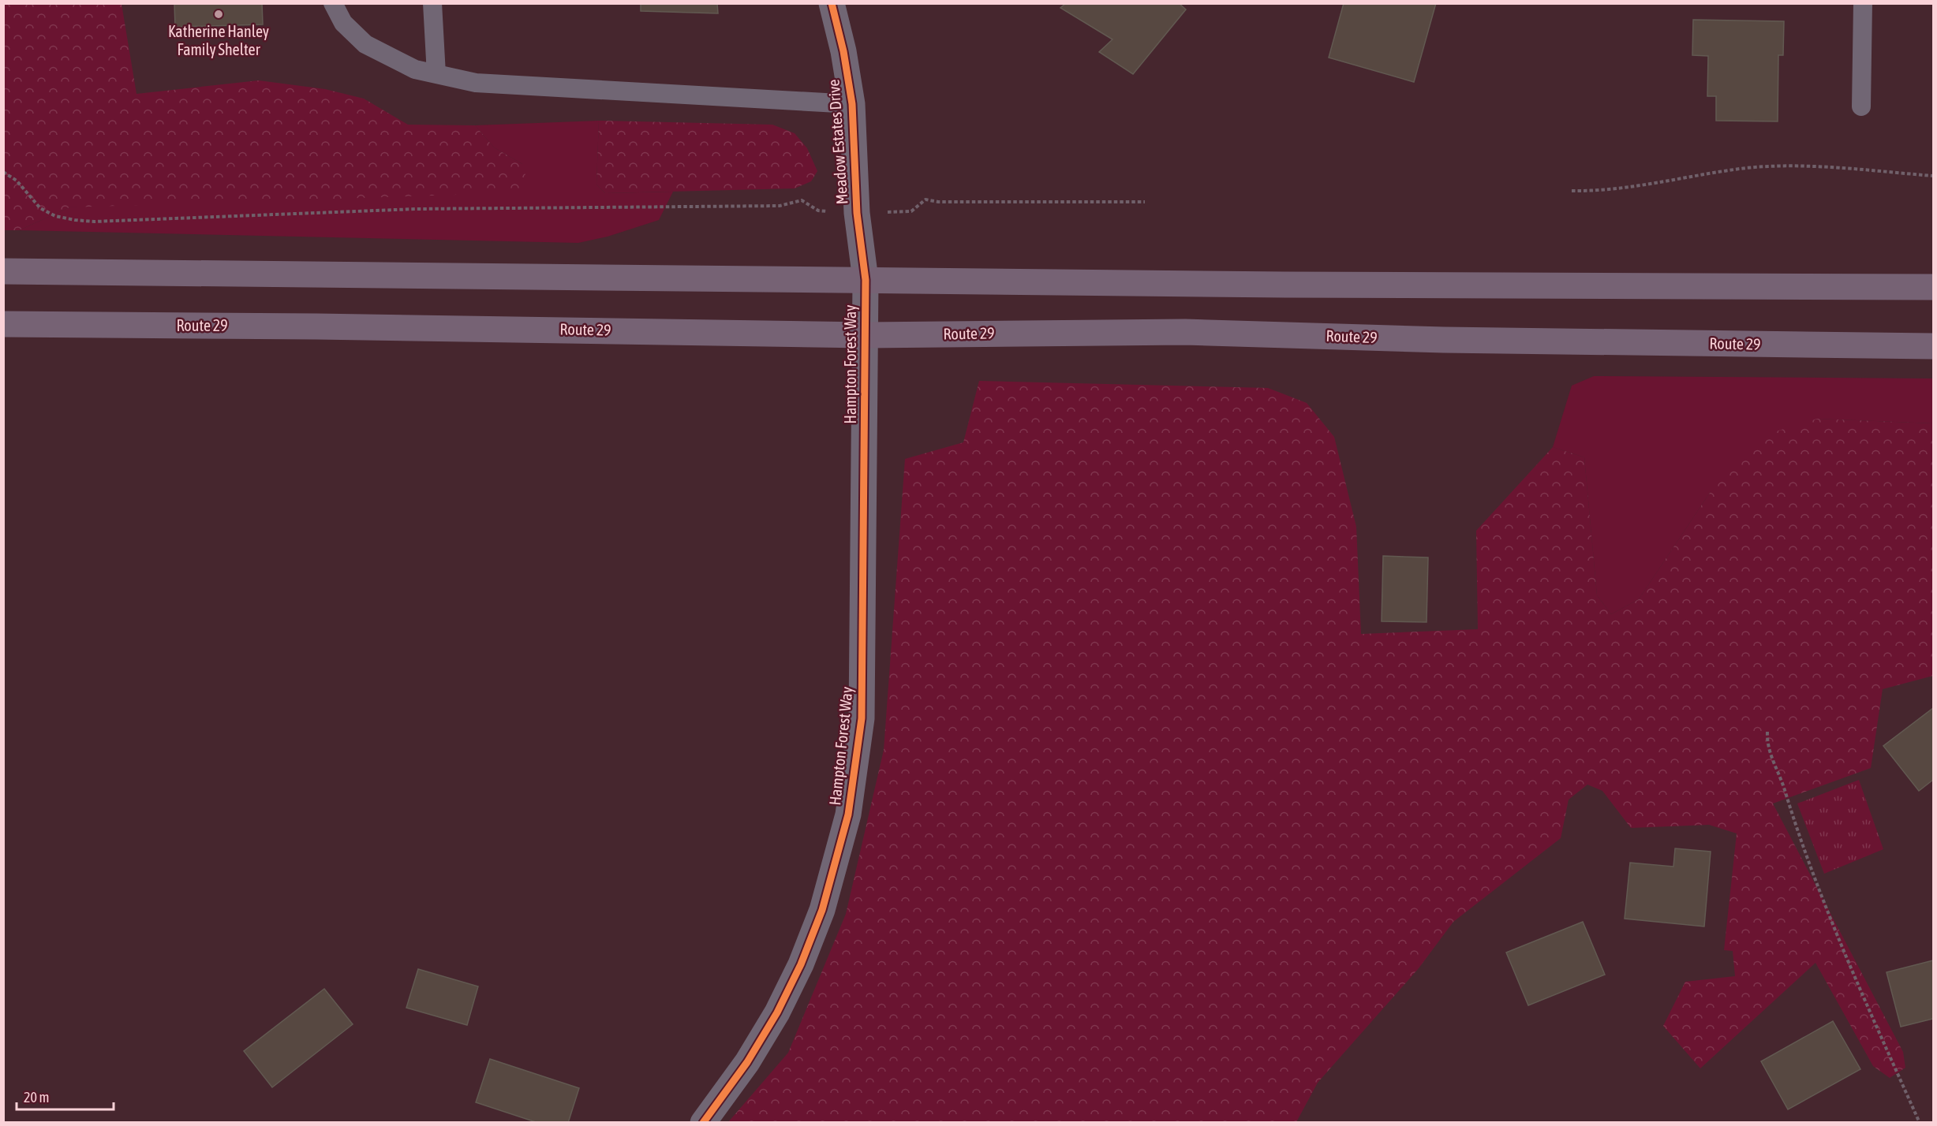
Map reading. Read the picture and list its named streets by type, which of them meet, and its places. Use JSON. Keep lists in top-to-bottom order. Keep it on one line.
{"streets":{"main road":["Route 29"],"street":["Meadow Estates Drive","Hampton Forest Way"]},"crossings":[["Meadow Estates Drive","Hampton Forest Way"],["Route 29","Hampton Forest Way"]],"places":["Katherine Hanley Family Shelter"],"scale_bar":"20 m"}
